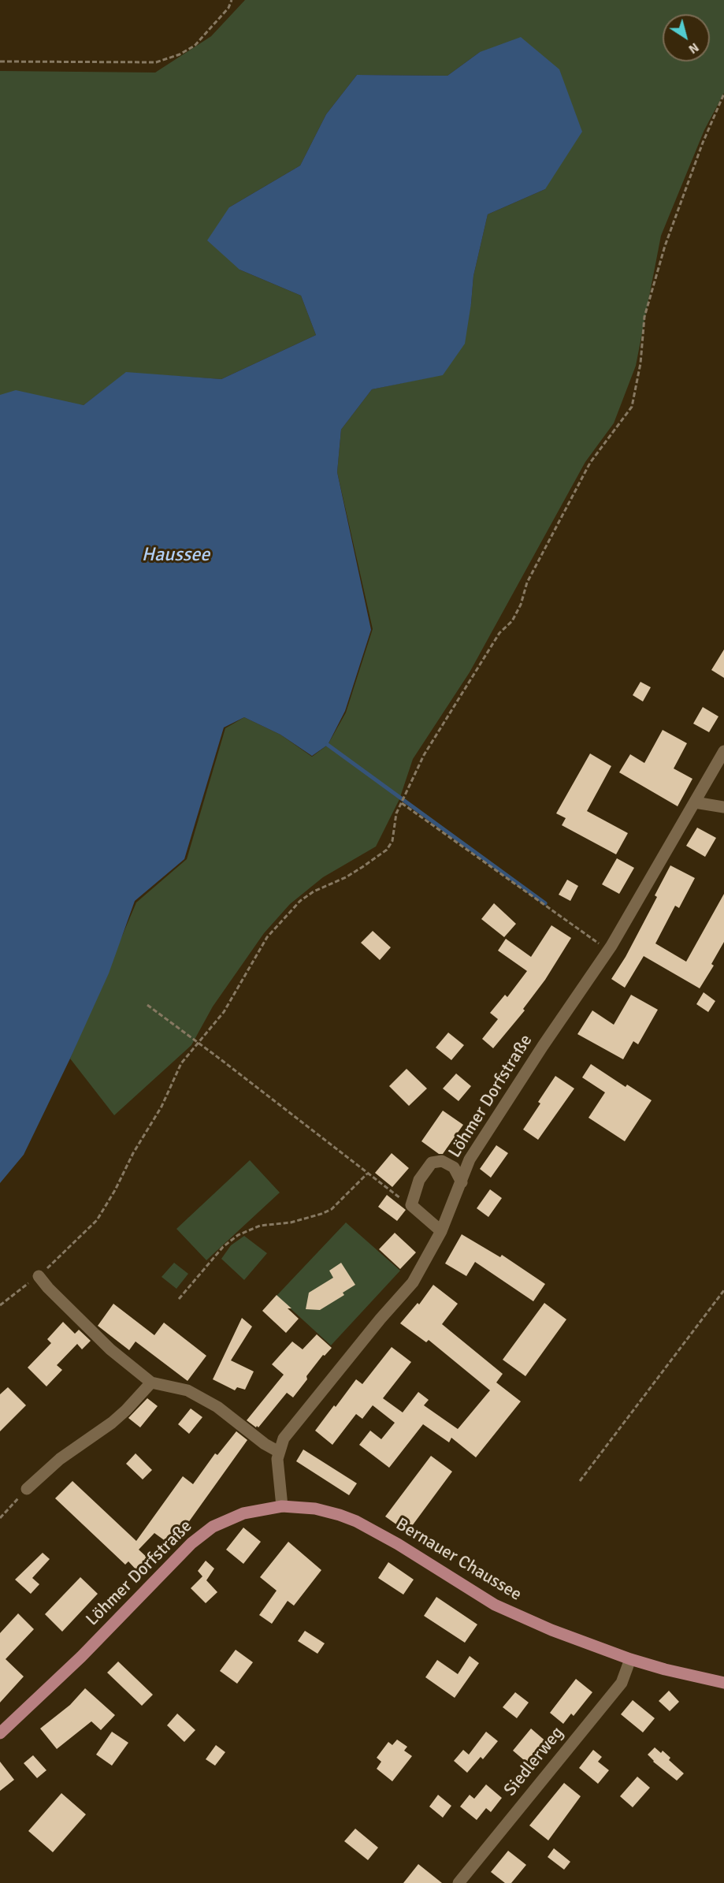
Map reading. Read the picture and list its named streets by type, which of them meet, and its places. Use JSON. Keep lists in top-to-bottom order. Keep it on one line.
{"streets":{"main road":["Löhmer Dorfstraße","Bernauer Chaussee"],"street":["Siedlerweg"]},"crossings":[["Löhmer Dorfstraße","Bernauer Chaussee"],["Bernauer Chaussee","Siedlerweg"]],"water":["Haussee"],"north":"bottom right"}
